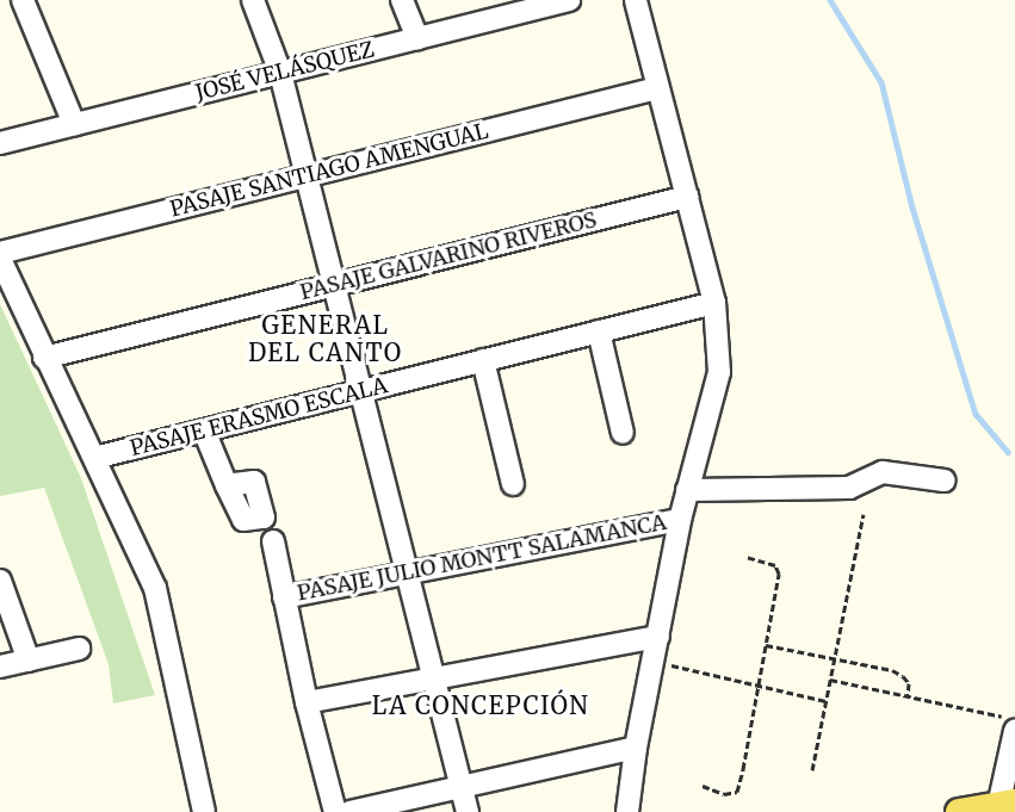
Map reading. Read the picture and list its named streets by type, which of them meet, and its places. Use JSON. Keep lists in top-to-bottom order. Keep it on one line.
{"streets":{"street":["JOSÉ VELÁSQUEZ","PASAJE SANTIAGO AMENGUAL","PASAJE GALVARINO RIVEROS","PASAJE ERASMO ESCALA","PASAJE JULIO MONTT SALAMANCA"]},"districts":["GENERAL DEL CANTO","LA CONCEPCIÓN"]}
